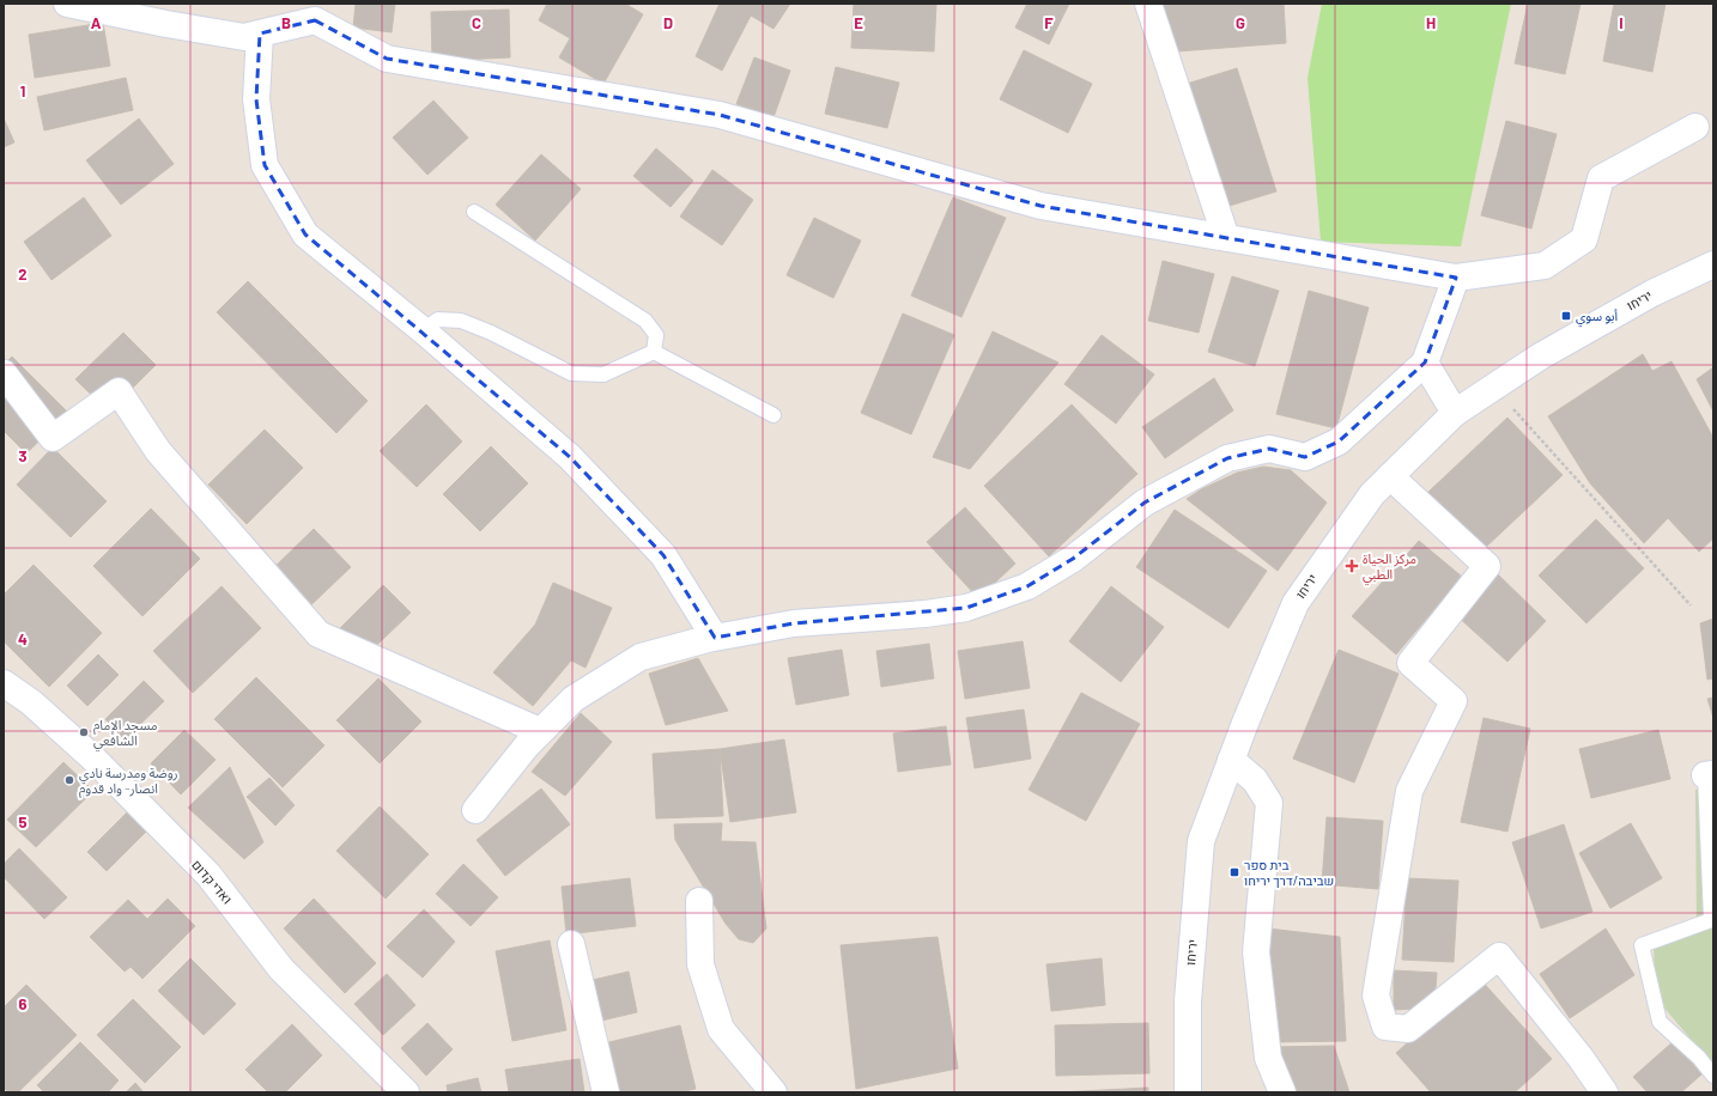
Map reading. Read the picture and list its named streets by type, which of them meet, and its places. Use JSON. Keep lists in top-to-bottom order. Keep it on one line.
{"streets":{"street":["יריחו","ואדי קדום"]},"places":{"transit":["أبو سوي","בית ספר שביבה/דרך יריחו"],"health":["مركز الحياة الطبي"],"other":["مسجد الإمام الشافعي","روضة ومدرسة نادي انصار- واد قدوم"]},"grid":{"columns":["A","B","C","D","E","F","G","H","I"],"rows":["1","2","3","4","5","6"]}}
